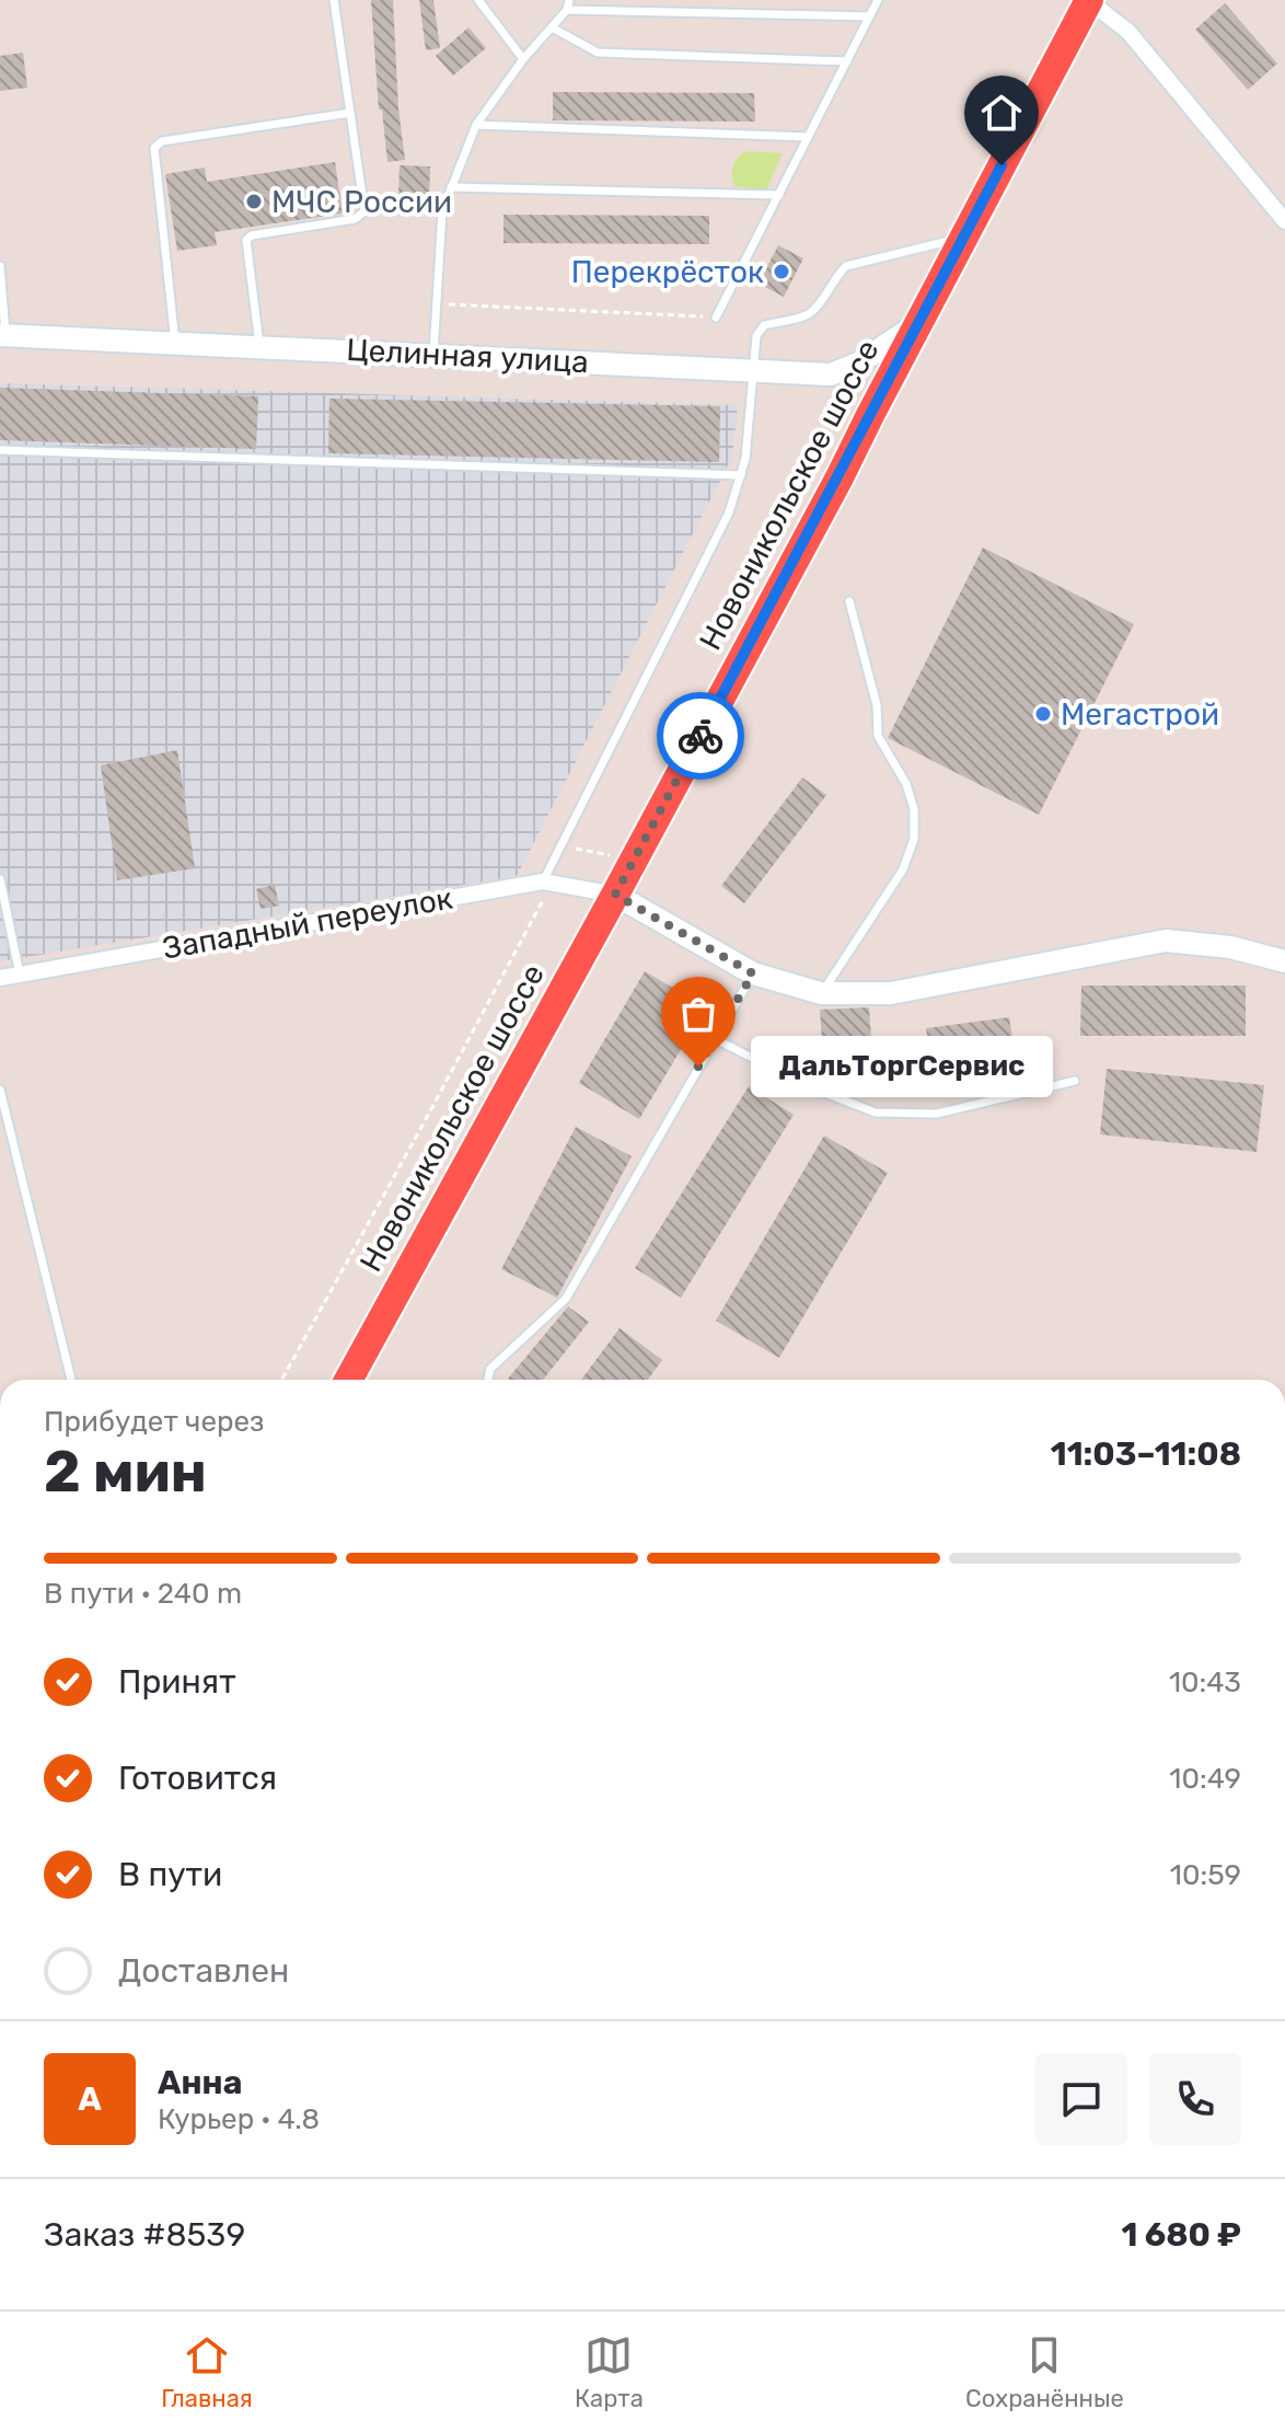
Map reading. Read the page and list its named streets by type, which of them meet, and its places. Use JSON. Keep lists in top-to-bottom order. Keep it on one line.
{"streets":{"highway":["Новоникольское шоссе"],"main road":["Целинная улица"],"street":["Западный переулок"]},"crossings":[["Целинная улица","Новоникольское шоссе"],["Новоникольское шоссе","Западный переулок"]],"places":["МЧС России","Перекрёсток","Мегастрой","ДальТоргСервис"],"page":{"bubble":"ДальТоргСервис","heading":["2 мин","Прибудет через","11:03–11:08"],"panel":["Анна","Курьер · 4.8","Заказ #8539","1 680 ₽"],"bar":"В пути · 240 m","list":[["Принят","10:43"],["Готовится","10:49"],["В пути","10:59"],"Доставлен"],"round":"А","tabs":["Главная","Карта","Сохранённые"]}}
